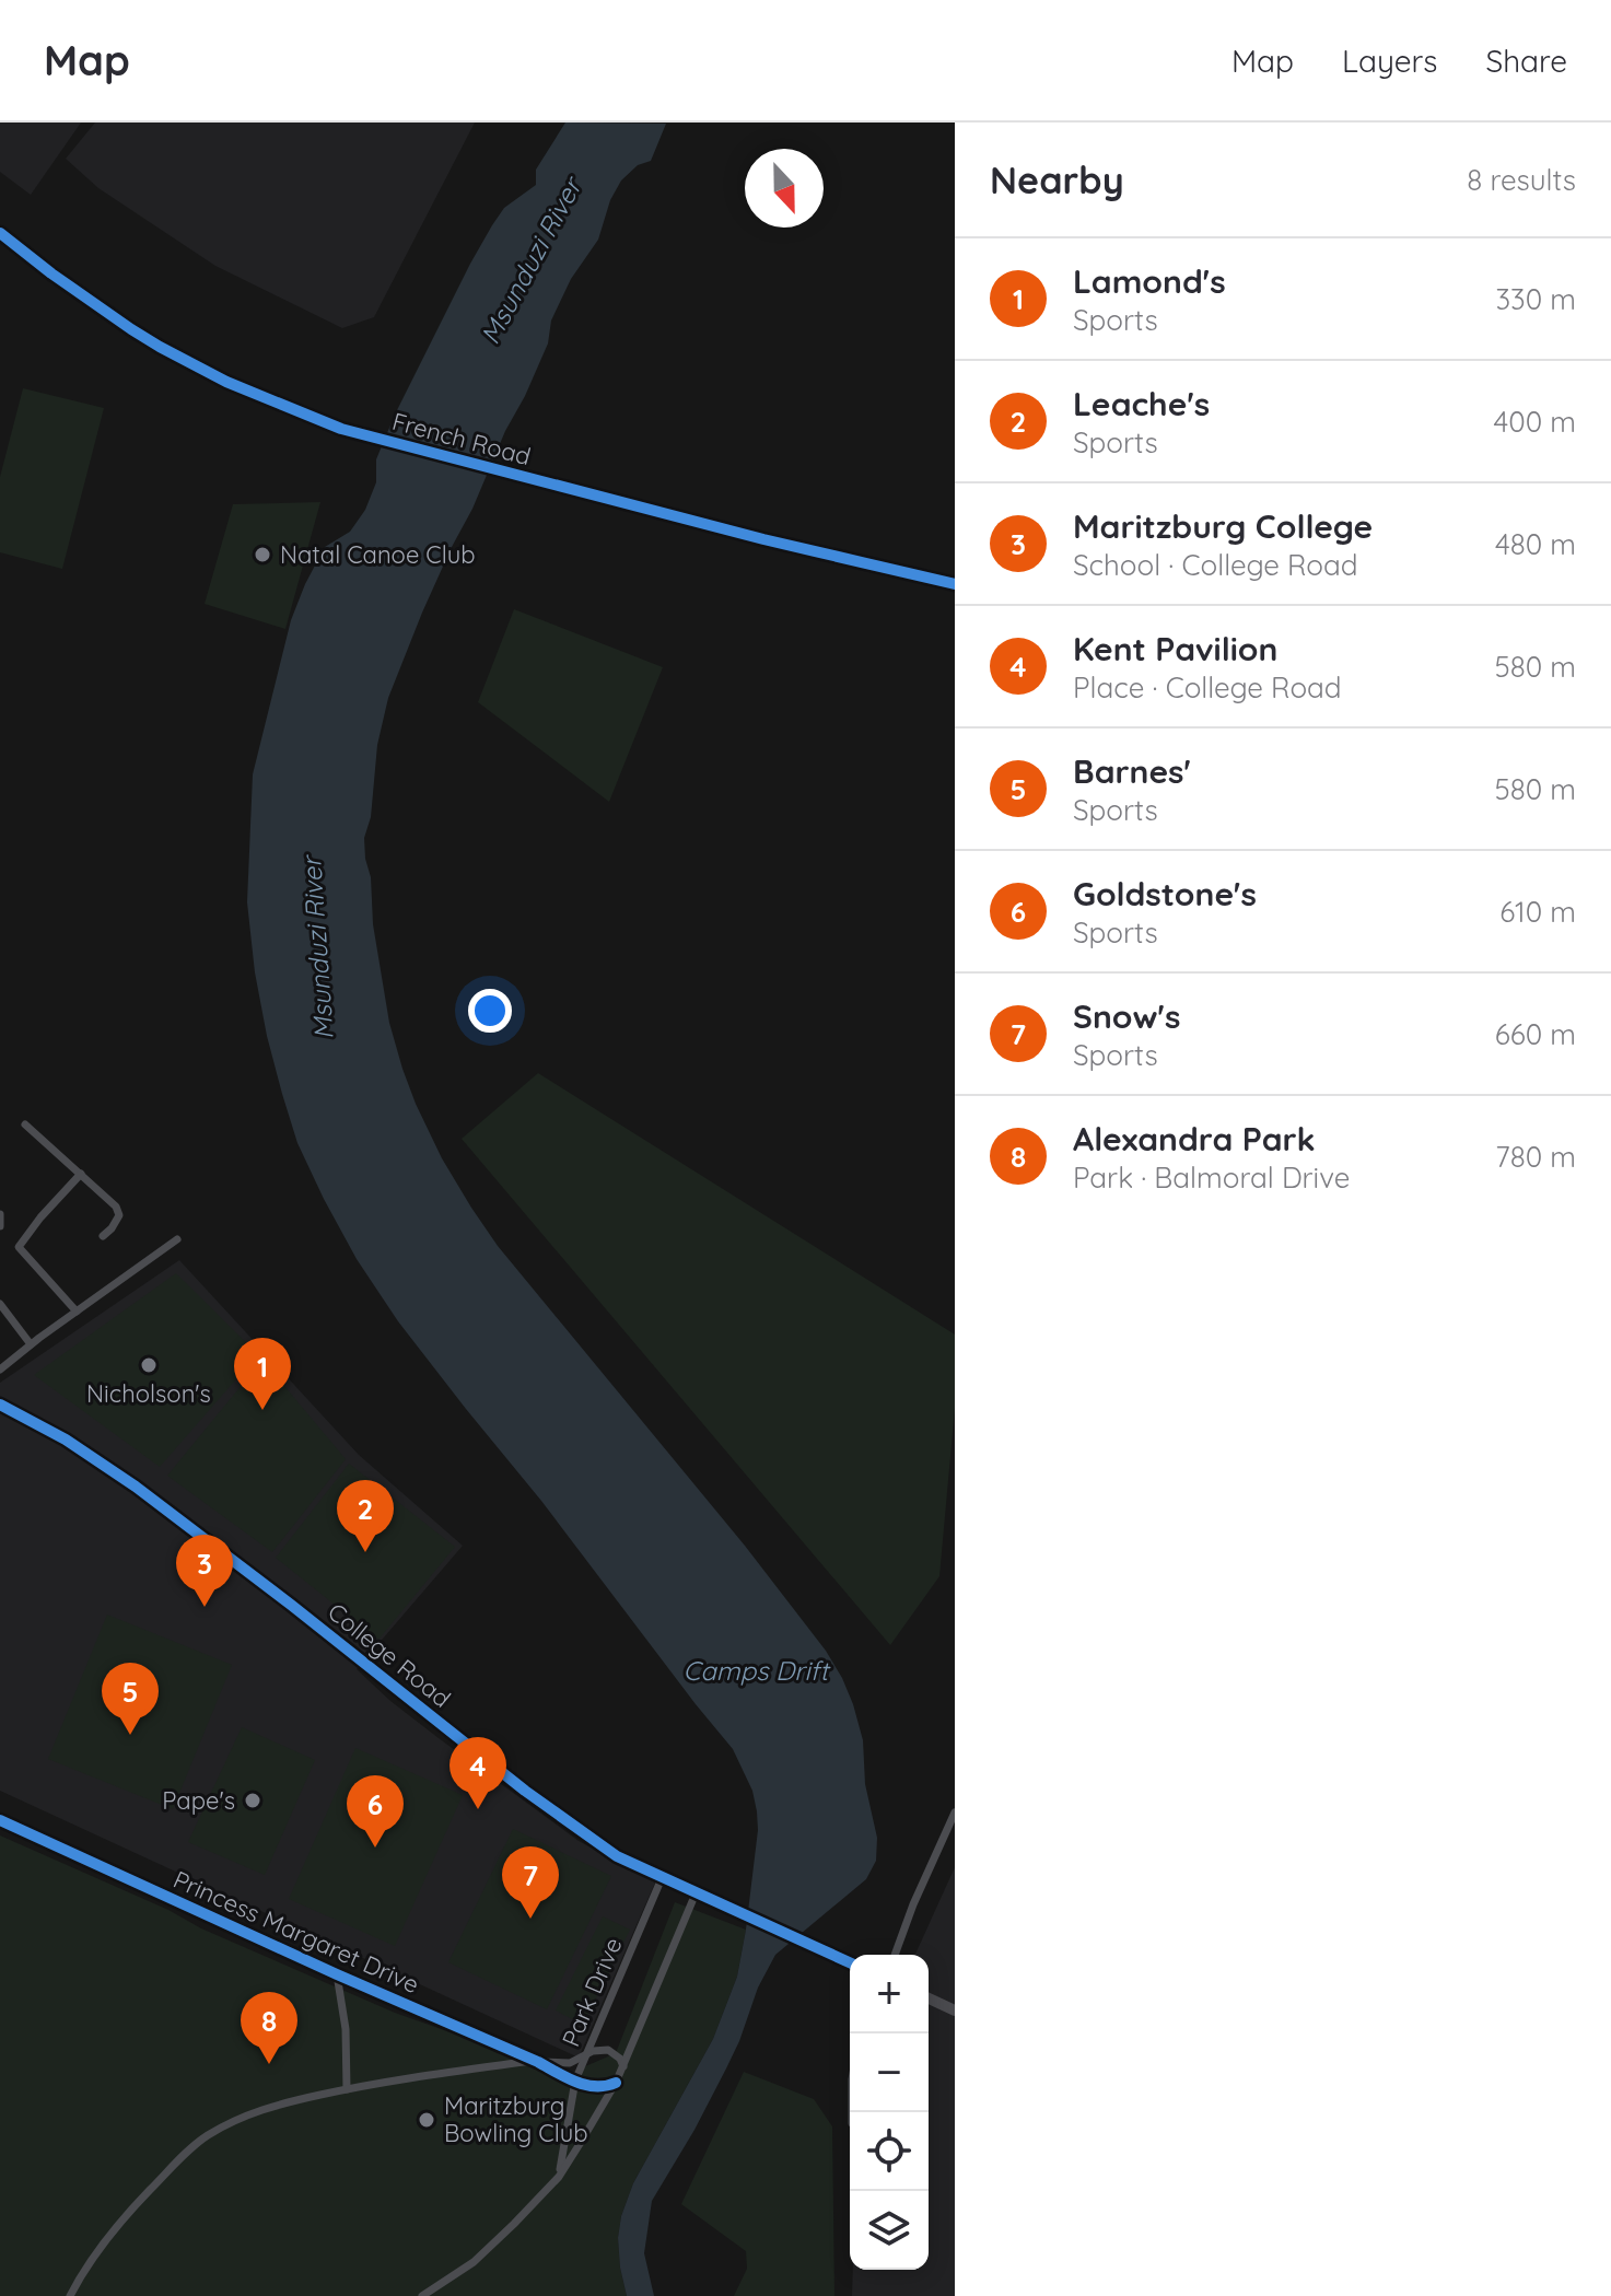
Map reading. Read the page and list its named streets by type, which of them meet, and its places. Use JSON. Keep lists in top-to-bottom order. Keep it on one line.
{"streets":{"street":["French Road","College Road","Princess Margaret Drive","Park Drive"]},"crossings":[["College Road","Park Drive"],["Princess Margaret Drive","Park Drive"]],"water":["Msunduzi River","Camps Drift"],"places":["Natal Canoe Club","Nicholson's","Pape's","Maritzburg Bowling Club"],"north":"bottom","page":{"header":"Map","nav":["Map","Layers","Share"],"heading":["Nearby","8 results"],"list":[{"mark":"1","name":"Lamond's","note":"Sports","value":"330 m"},{"mark":"2","name":"Leache's","note":"Sports","value":"400 m"},{"mark":"3","name":"Maritzburg College","note":"School · College Road","value":"480 m"},{"mark":"4","name":"Kent Pavilion","note":"Place · College Road","value":"580 m"},{"mark":"5","name":"Barnes'","note":"Sports","value":"580 m"},{"mark":"6","name":"Goldstone's","note":"Sports","value":"610 m"},{"mark":"7","name":"Snow's","note":"Sports","value":"660 m"},{"mark":"8","name":"Alexandra Park","note":"Park · Balmoral Drive","value":"780 m"}],"pins":["1","2","3","5","4","6","7","8"],"map_buttons":["+","−"]}}
